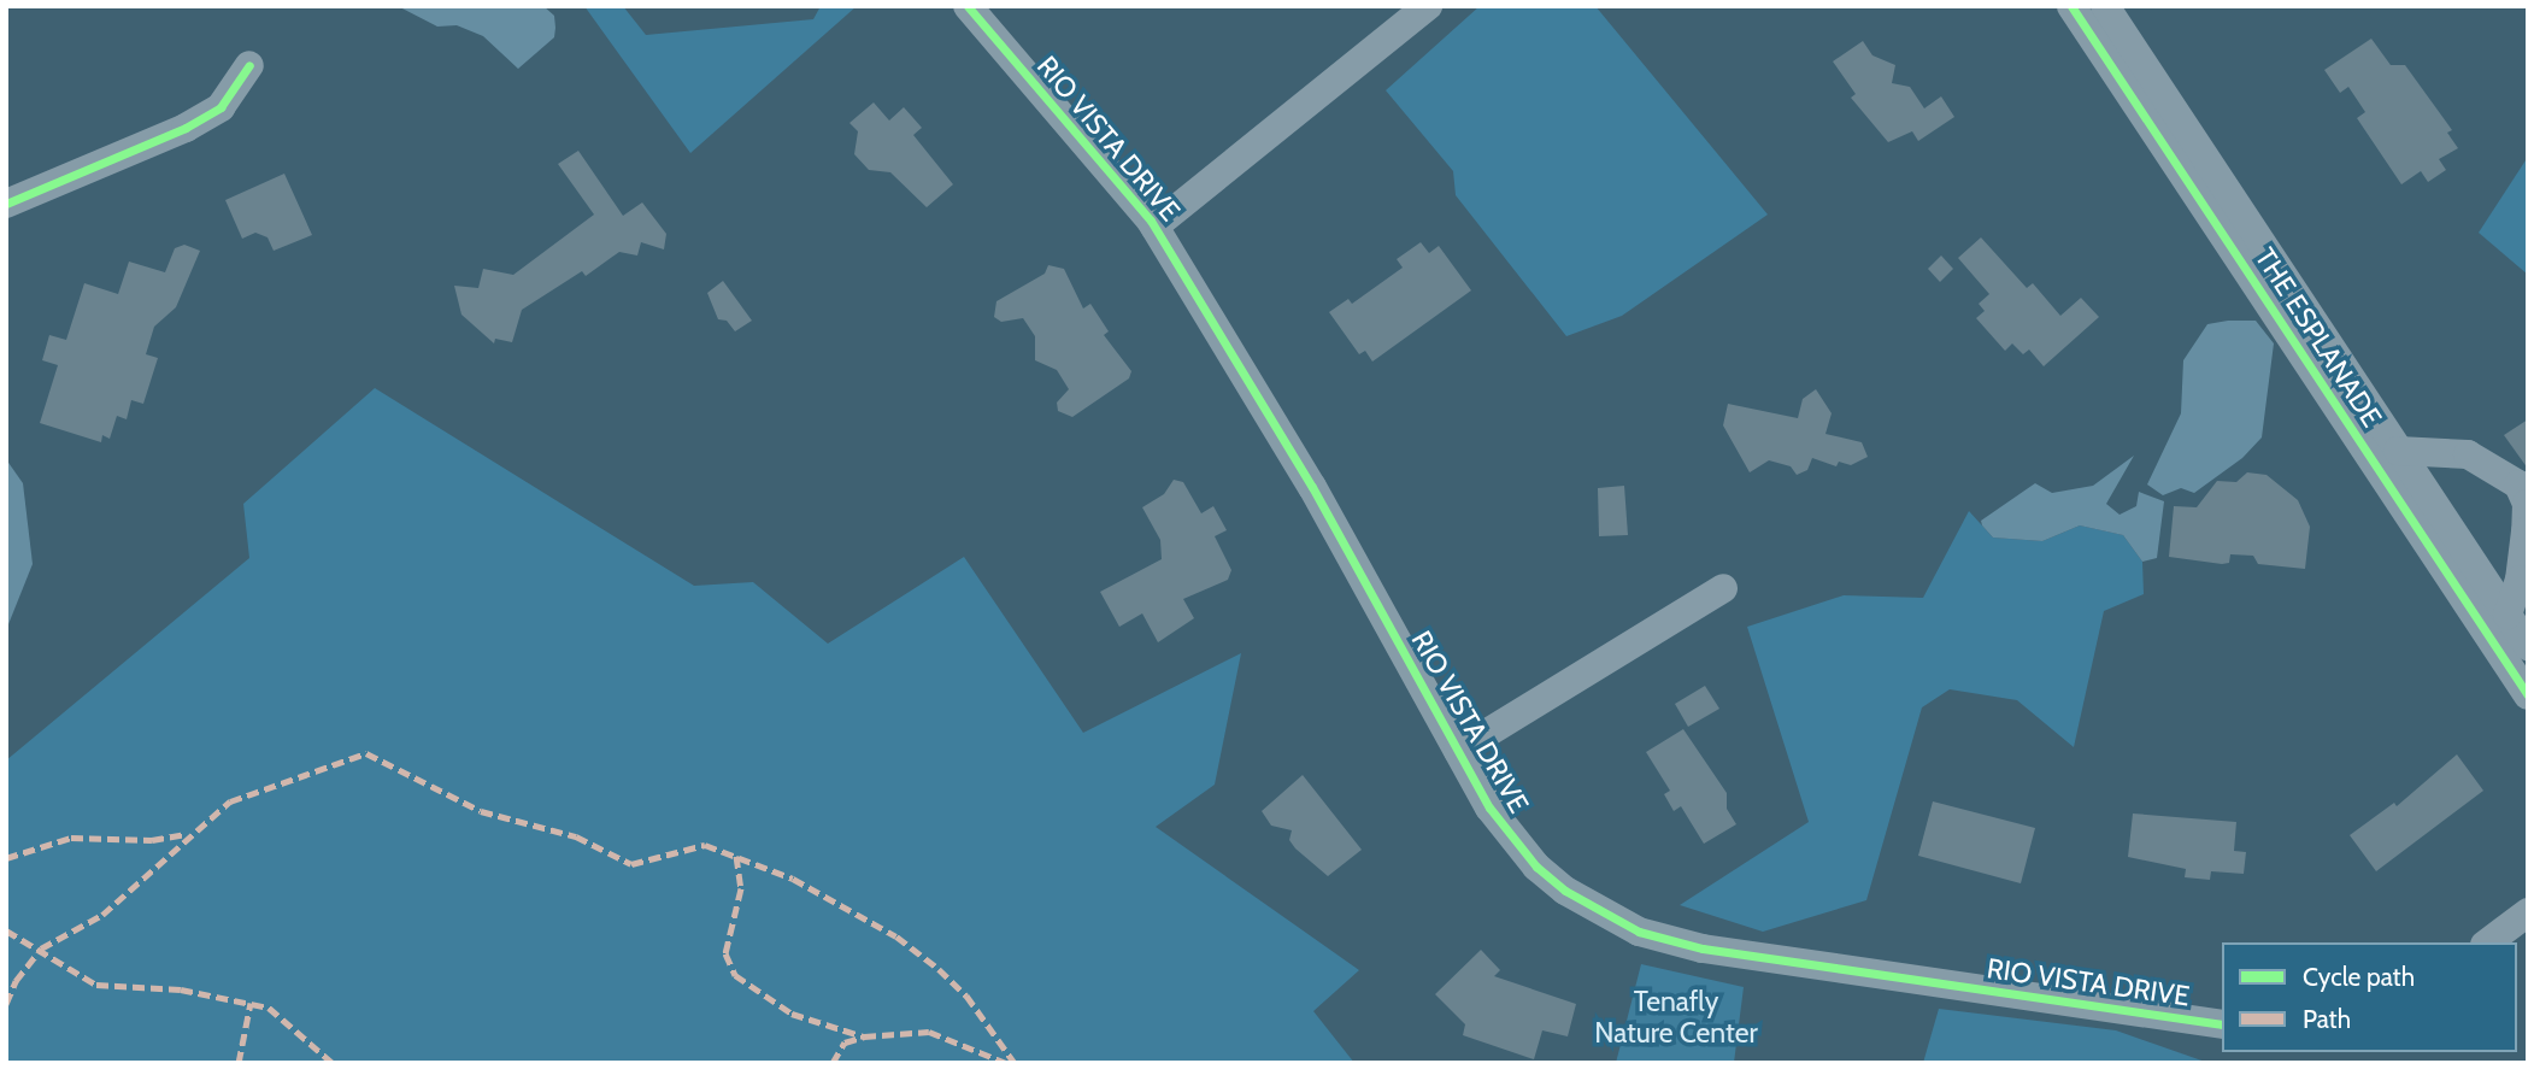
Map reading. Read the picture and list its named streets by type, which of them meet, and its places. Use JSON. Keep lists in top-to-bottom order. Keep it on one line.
{"streets":{"street":["RIO VISTA DRIVE","THE ESPLANADE"]},"parks":["Tenafly Nature Center"],"legend":["Cycle path","Path"]}
